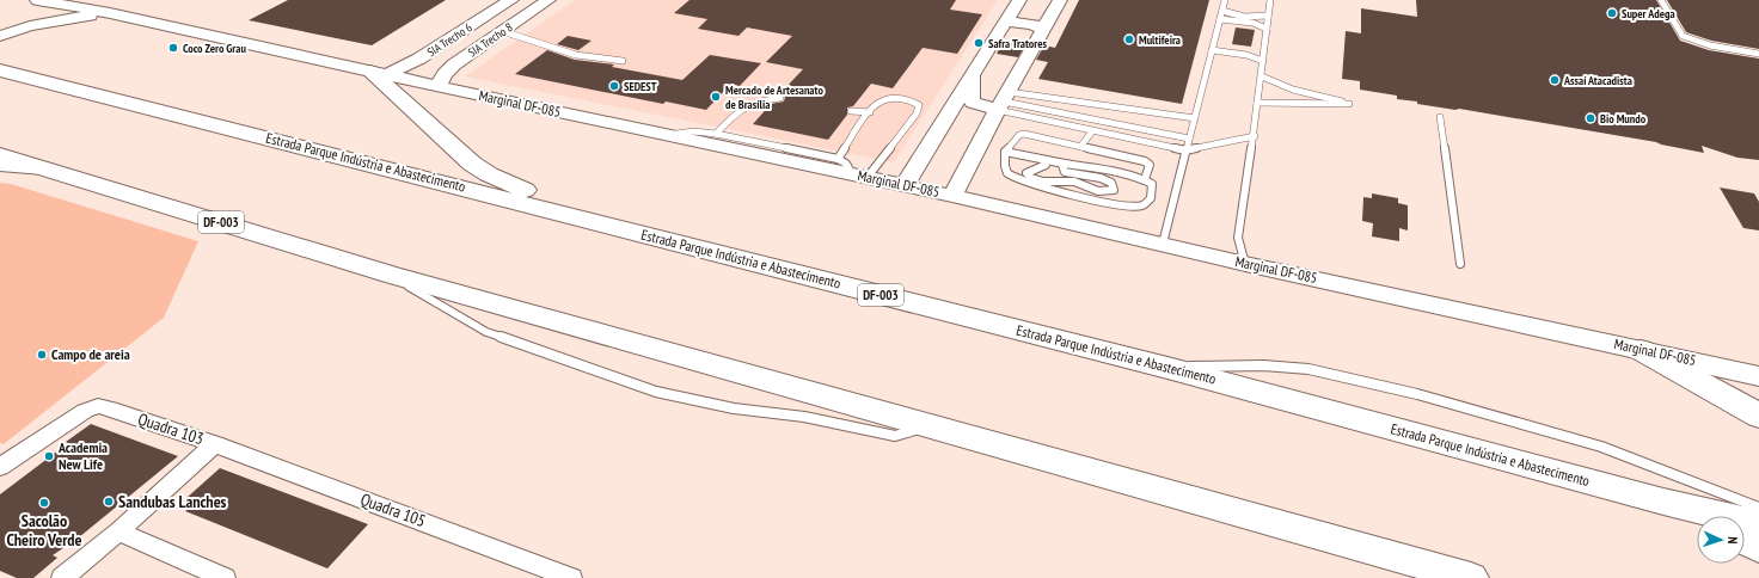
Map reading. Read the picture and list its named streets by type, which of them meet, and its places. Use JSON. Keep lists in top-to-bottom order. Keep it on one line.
{"streets":{"highway":["Estrada Parque Indústria e Abastecimento","DF-003"],"main road":["SIA Trecho 6","SIA Trecho 8","Marginal DF-085"],"street":["Quadra 103","Quadra 105"]},"crossings":[["SIA Trecho 6","Marginal DF-085"],["SIA Trecho 8","Marginal DF-085"],["Quadra 103","Quadra 105"]],"places":["Super Adega","Multifeira","Safra Tratores","Coco Zero Grau","Assaí Atacadista","SEDEST","Mercado de Artesanato de Brasília","Bio Mundo","Campo de areia","Academia New Life","Sandubas Lanches","Sacolão Cheiro Verde"],"north":"right"}
